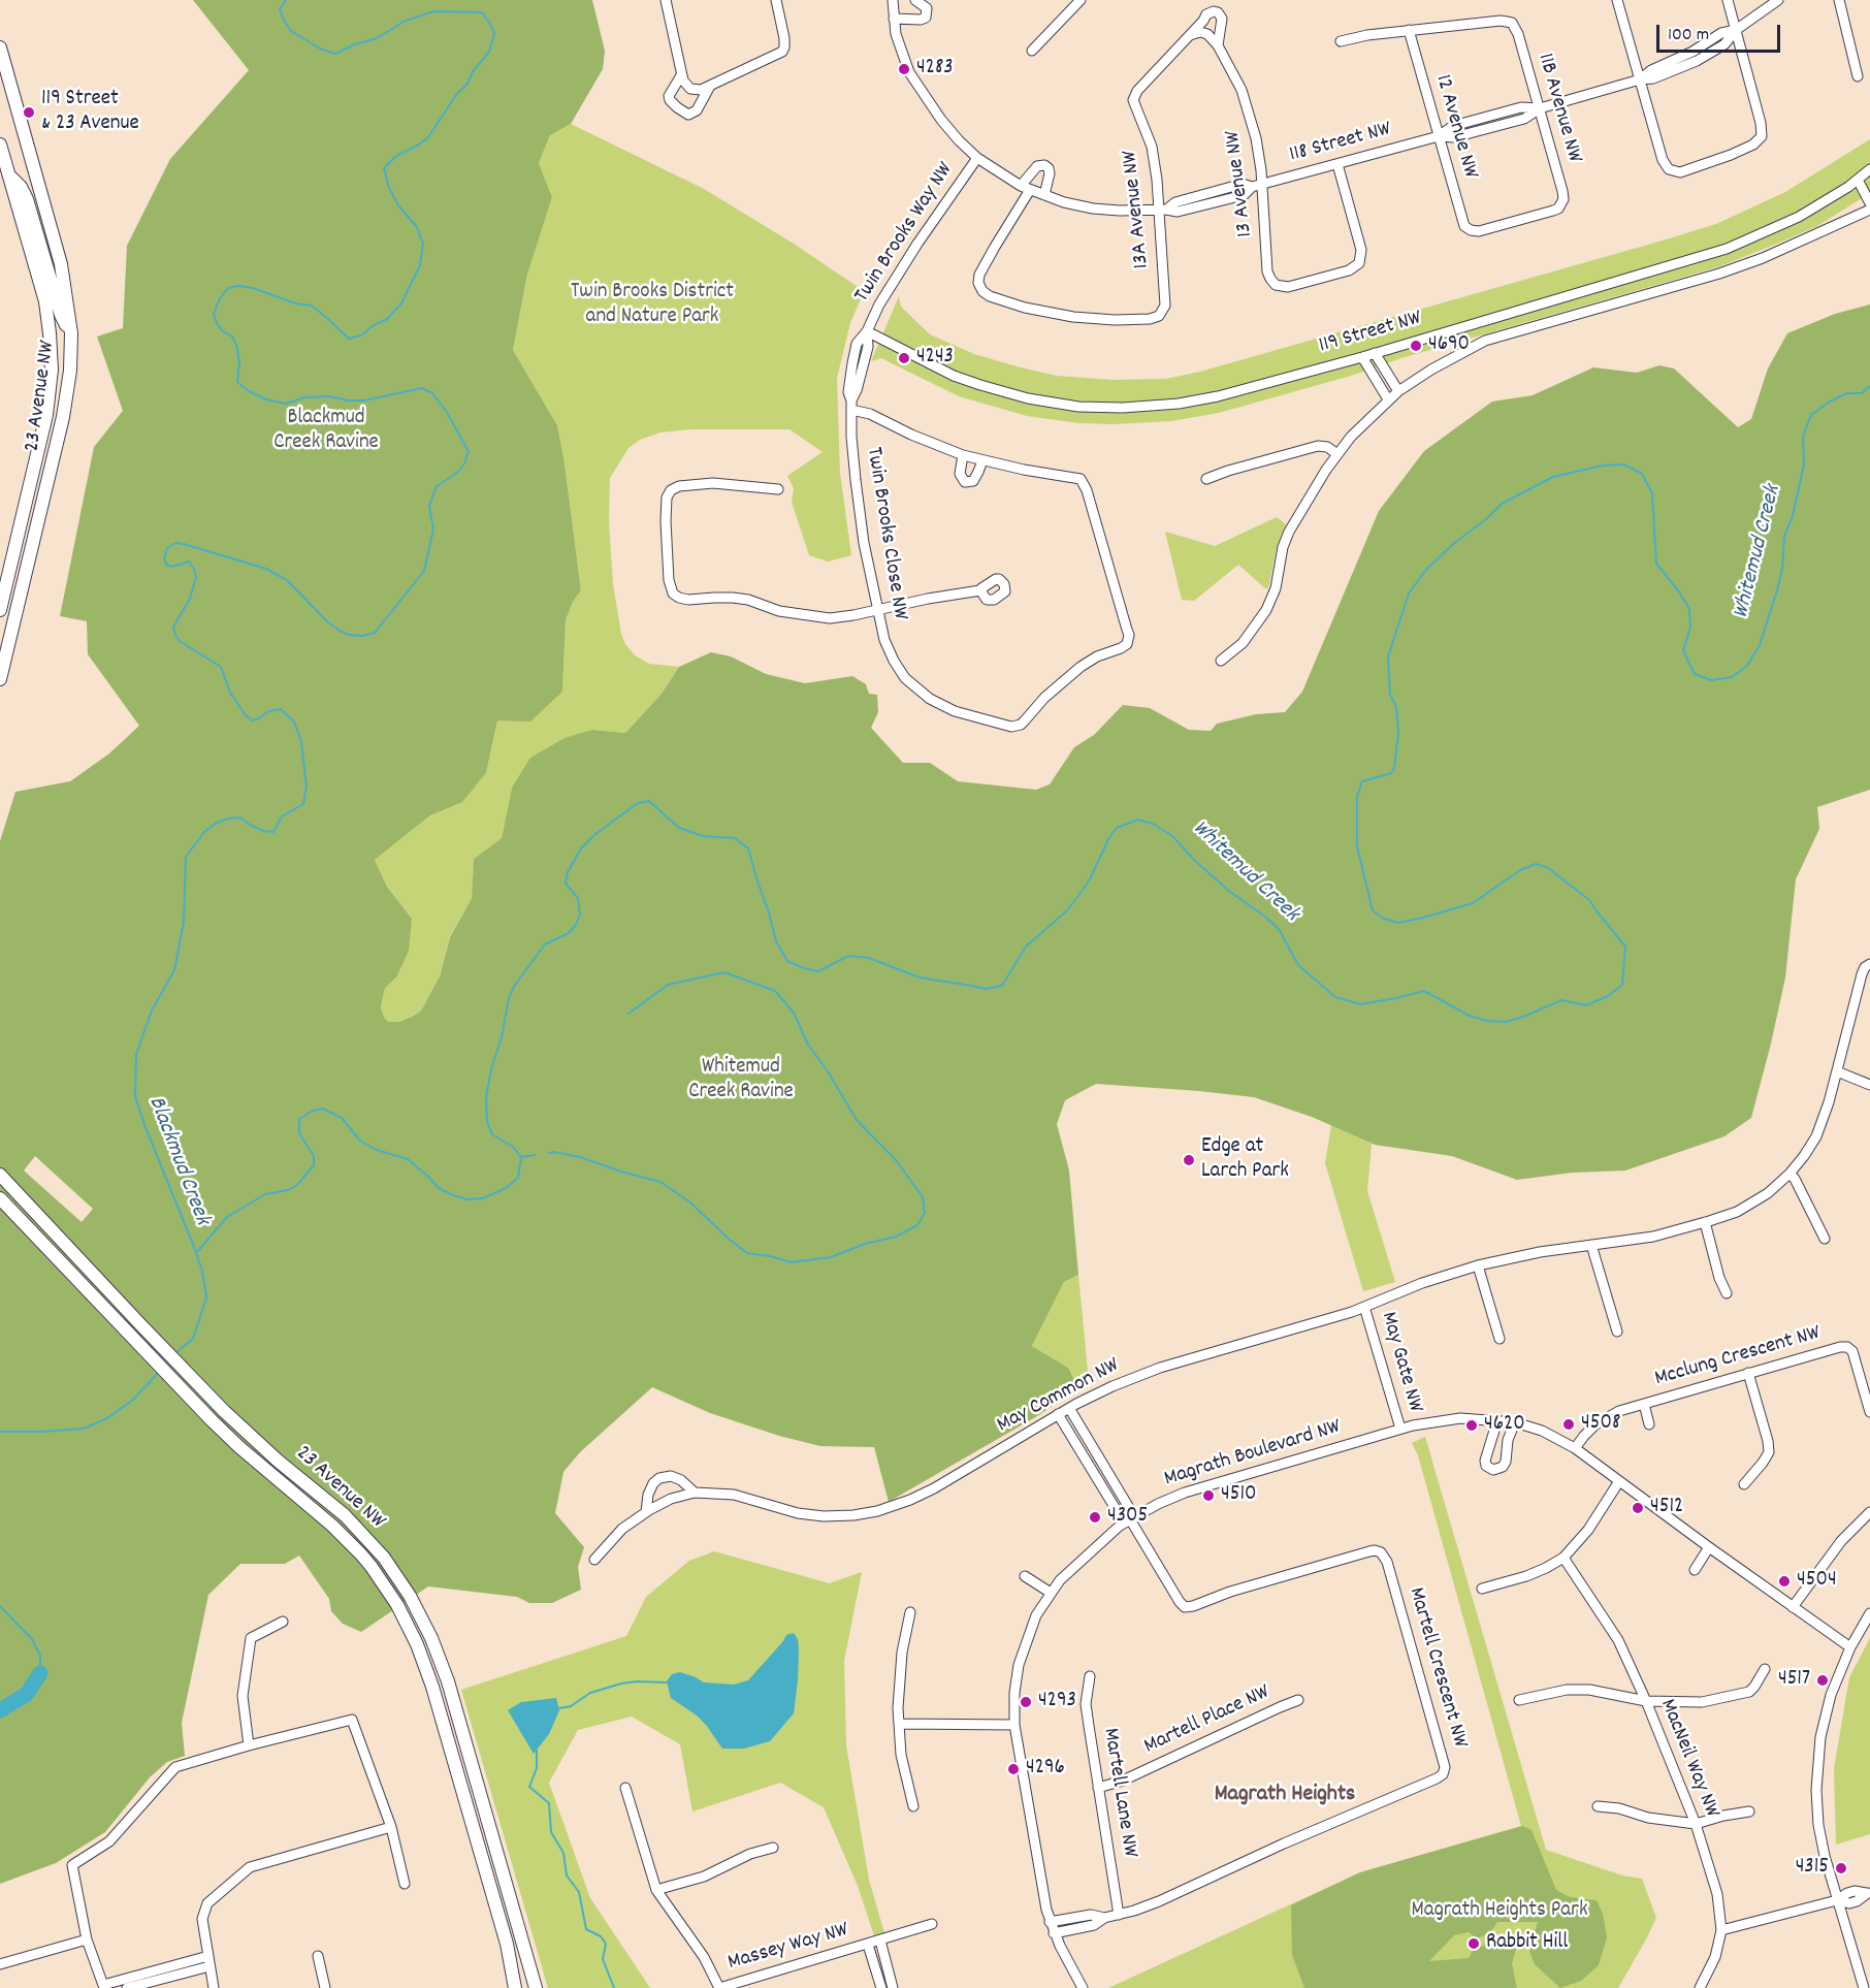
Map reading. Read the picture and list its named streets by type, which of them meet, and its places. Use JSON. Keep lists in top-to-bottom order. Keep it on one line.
{"streets":{"main road":["23 Avenue NW"],"street":["11B Avenue NW","12 Avenue NW","118 Street NW","13 Avenue NW","13A Avenue NW","Twin Brooks Way NW","119 Street NW","Twin Brooks Close NW","Mcclung Crescent NW","May Gate NW","May Common NW","Magrath Boulevard NW","Martell Crescent NW","Martell Place NW","MacNeil Way NW","Martell Lane NW","Massey Way NW"]},"crossings":[["11B Avenue NW","12 Avenue NW"],["11B Avenue NW","118 Street NW"],["12 Avenue NW","118 Street NW"],["118 Street NW","13 Avenue NW"],["118 Street NW","13A Avenue NW"],["118 Street NW","Twin Brooks Way NW"],["Twin Brooks Way NW","119 Street NW"],["Twin Brooks Way NW","Twin Brooks Close NW"],["119 Street NW","Twin Brooks Close NW"],["Mcclung Crescent NW","Magrath Boulevard NW"],["May Gate NW","May Common NW"],["May Gate NW","Magrath Boulevard NW"],["Magrath Boulevard NW","Martell Crescent NW"],["Martell Crescent NW","Martell Lane NW"],["Martell Place NW","Martell Lane NW"]],"districts":["Magrath Heights"],"water":["Whitemud Creek","Blackmud Creek"],"parks":["Twin Brooks District and Nature Park","Blackmud Creek Ravine","Whitemud Creek Ravine","Magrath Heights Park"],"places":["4283","119 Street & 23 Avenue","4690","4243","Edge at Larch Park","4508","4620","4510","4512","4305","4504","4517","4293","4296","4315","Rabbit Hill"],"scale_bar":"100 m"}
